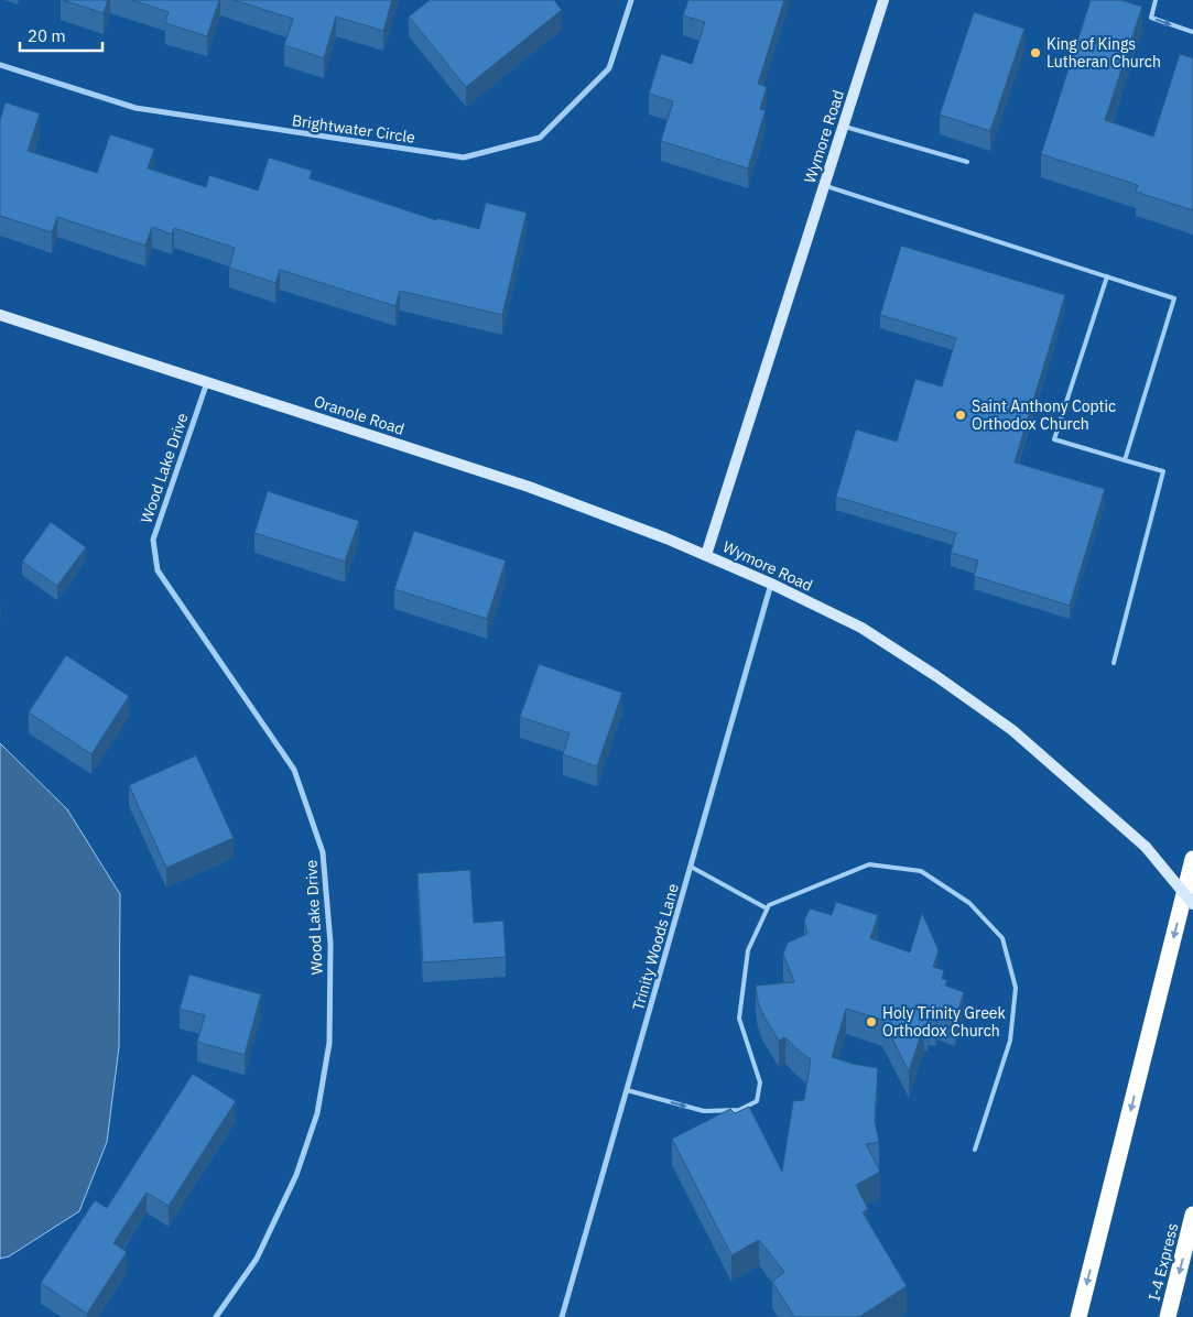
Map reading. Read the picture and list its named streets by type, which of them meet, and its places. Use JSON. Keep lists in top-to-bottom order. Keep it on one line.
{"streets":{"highway":["I-4 Express"],"main road":["Wymore Road","Oranole Road"],"street":["Brightwater Circle","Wood Lake Drive","Trinity Woods Lane"]},"crossings":[["Wymore Road","Oranole Road"],["Wymore Road","Trinity Woods Lane"],["Oranole Road","Wood Lake Drive"]],"places":["King of Kings Lutheran Church","Saint Anthony Coptic Orthodox Church","Holy Trinity Greek Orthodox Church"],"scale_bar":"20 m"}
